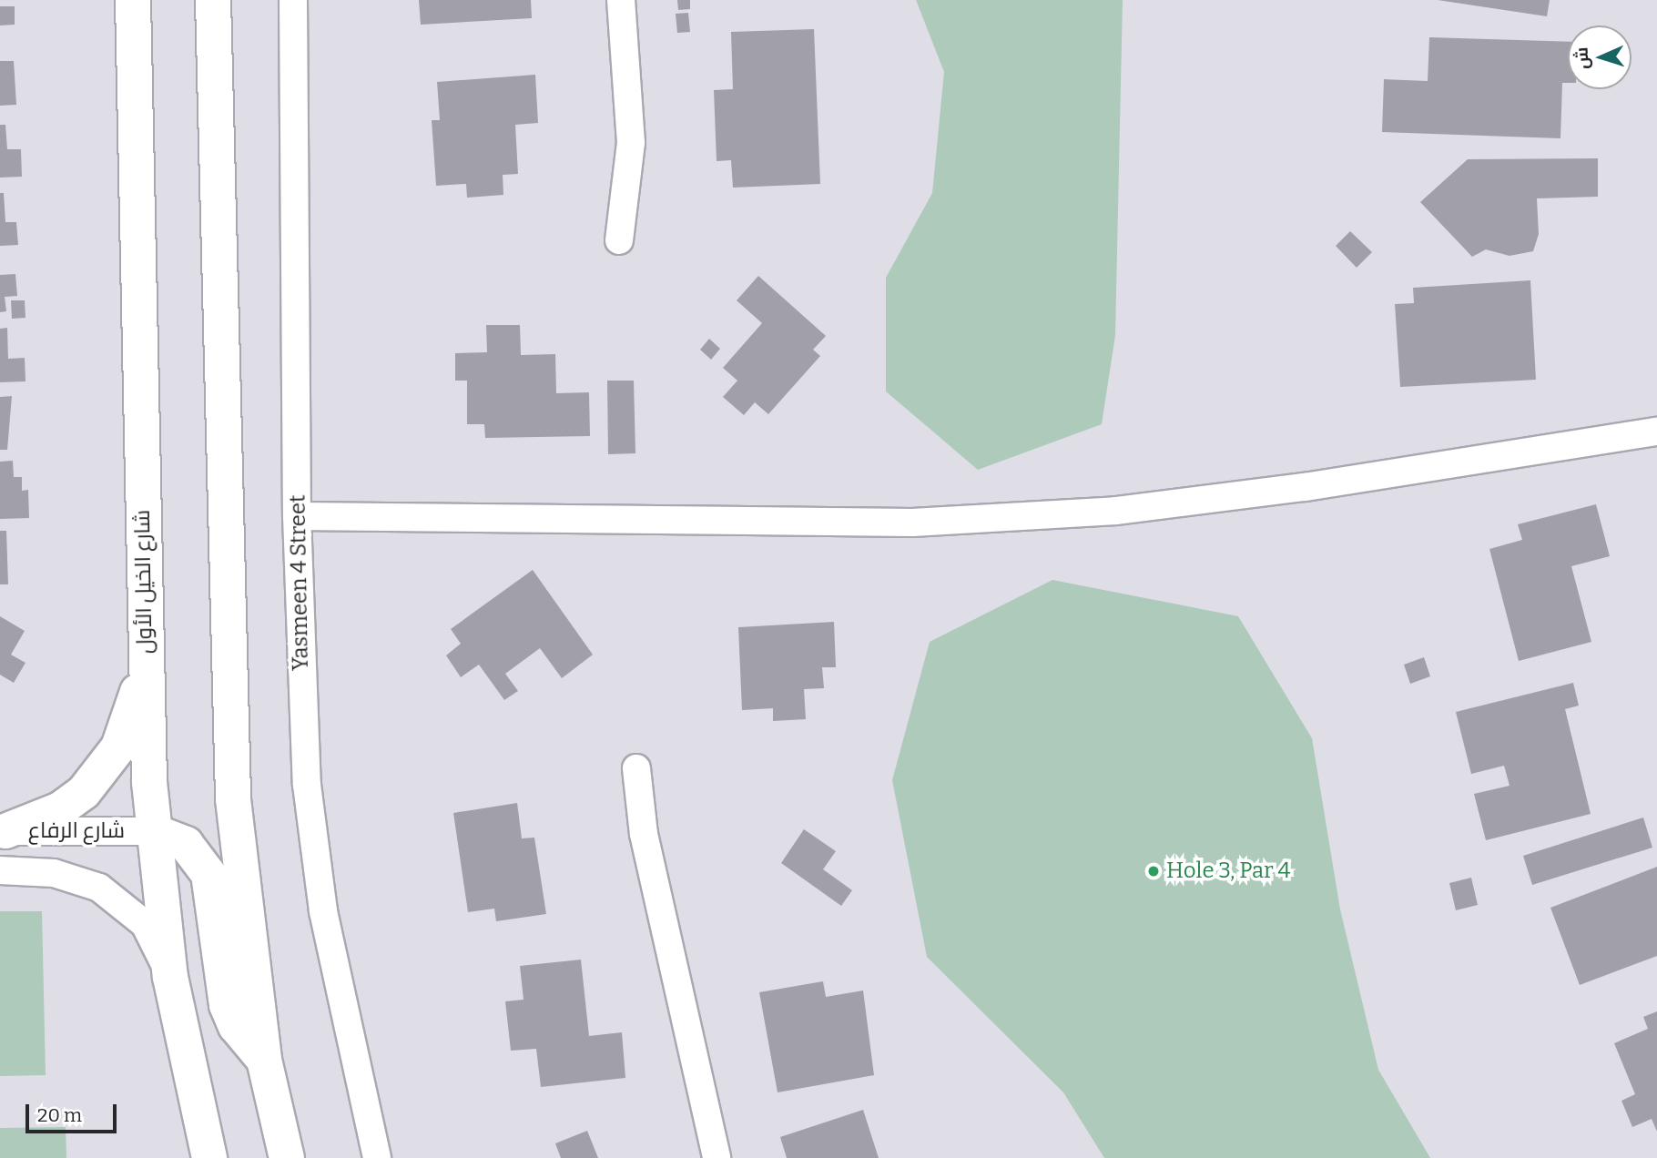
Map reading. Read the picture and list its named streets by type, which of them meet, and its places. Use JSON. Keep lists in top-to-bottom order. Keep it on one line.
{"streets":{"main road":["شارع الخيل الأول"],"street":["Yasmeen 4 Street","شارع الرفاع"]},"crossings":[["شارع الخيل الأول","شارع الرفاع"]],"places":["Hole 3, Par 4"],"scale_bar":"20 m","north":"left"}
